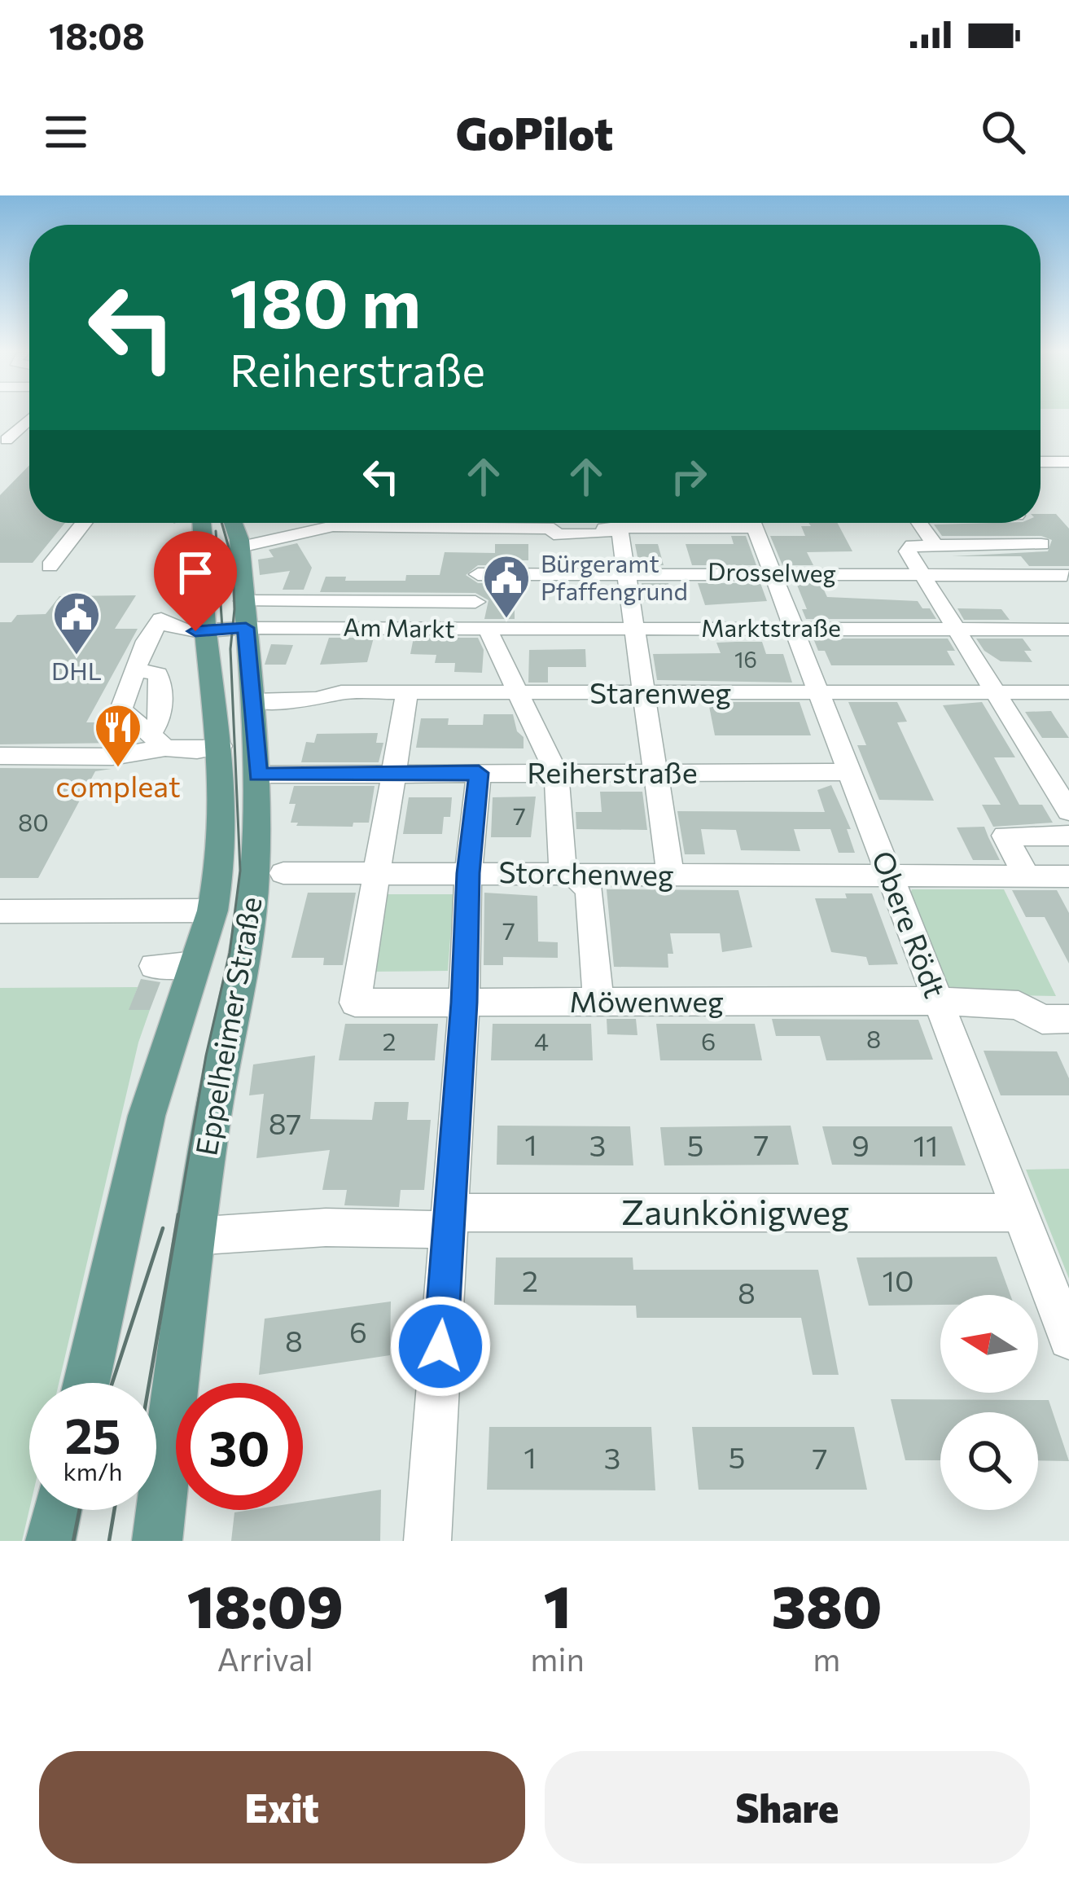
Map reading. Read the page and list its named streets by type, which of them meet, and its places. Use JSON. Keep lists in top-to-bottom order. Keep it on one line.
{"streets":{"main road":["Eppelheimer Straße"],"street":["Drosselweg","Am Markt","Marktstraße","Starenweg","Reiherstraße","Storchenweg","Obere Rödt","Möwenweg","Zaunkönigweg"]},"crossings":[["Drosselweg","Obere Rödt"],["Am Markt","Marktstraße"],["Am Markt","Eppelheimer Straße"],["Marktstraße","Obere Rödt"],["Starenweg","Obere Rödt"],["Starenweg","Eppelheimer Straße"],["Reiherstraße","Obere Rödt"],["Reiherstraße","Eppelheimer Straße"],["Storchenweg","Obere Rödt"],["Storchenweg","Möwenweg"],["Obere Rödt","Möwenweg"],["Obere Rödt","Zaunkönigweg"],["Eppelheimer Straße","Zaunkönigweg"]],"places":{"public building":["Bürgeramt Pfaffengrund","DHL"],"restaurant":["compleat"]},"house_numbers":["16","7","80","7","8","2","4","6","87","1","7","3","5","9","11","2","10","8","6","8","1","5","3","7"],"north":"left","page":{"status":"18:08","header":"GoPilot","turn":["180 m","Reiherstraße"],"speed":"25 km/h","limit":"30","eta":["18:09","Arrival","1","min","380","m"],"buttons":["Exit","Share"]}}
